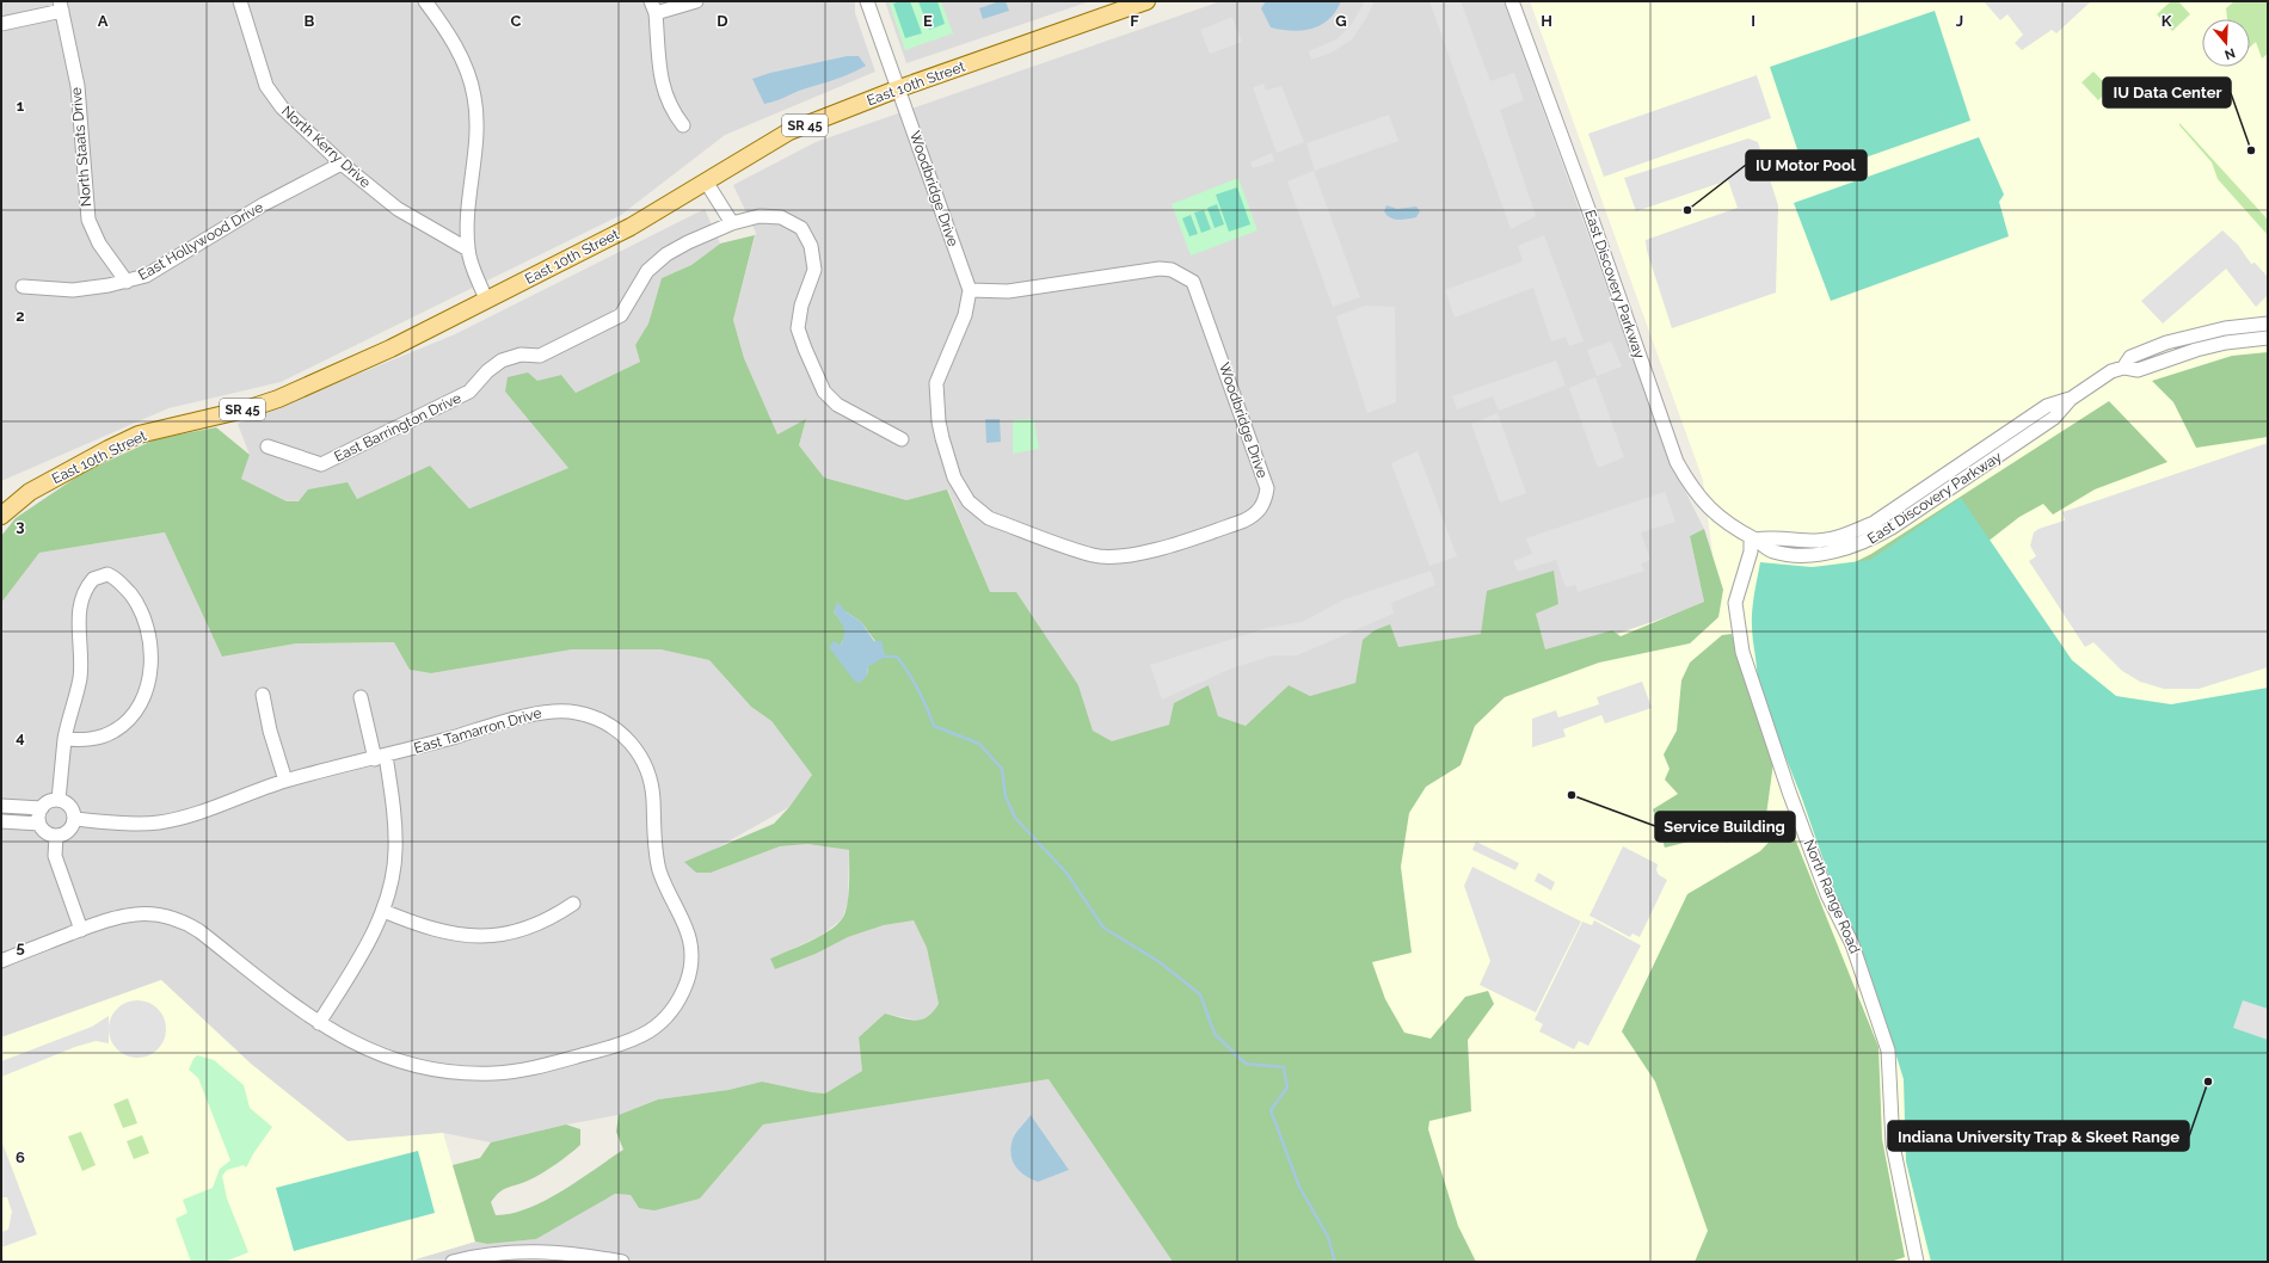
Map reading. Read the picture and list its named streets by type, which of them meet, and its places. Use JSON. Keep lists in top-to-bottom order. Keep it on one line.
{"streets":{"main road":["East 10th Street","SR 45"],"street":["North Staats Drive","North Kerry Drive","Woodbridge Drive","East Hollywood Drive","East Discovery Parkway","East Barrington Drive","East Tamarron Drive","North Range Road"]},"crossings":[["East 10th Street","Woodbridge Drive"],["North Staats Drive","East Hollywood Drive"],["North Kerry Drive","East Hollywood Drive"],["East Discovery Parkway","North Range Road"]],"places":["IU Data Center","IU Motor Pool","Service Building","Indiana University Trap & Skeet Range"],"north":"bottom","grid":{"columns":["A","B","C","D","E","F","G","H","I","J","K"],"rows":["1","2","3","4","5","6"]}}
